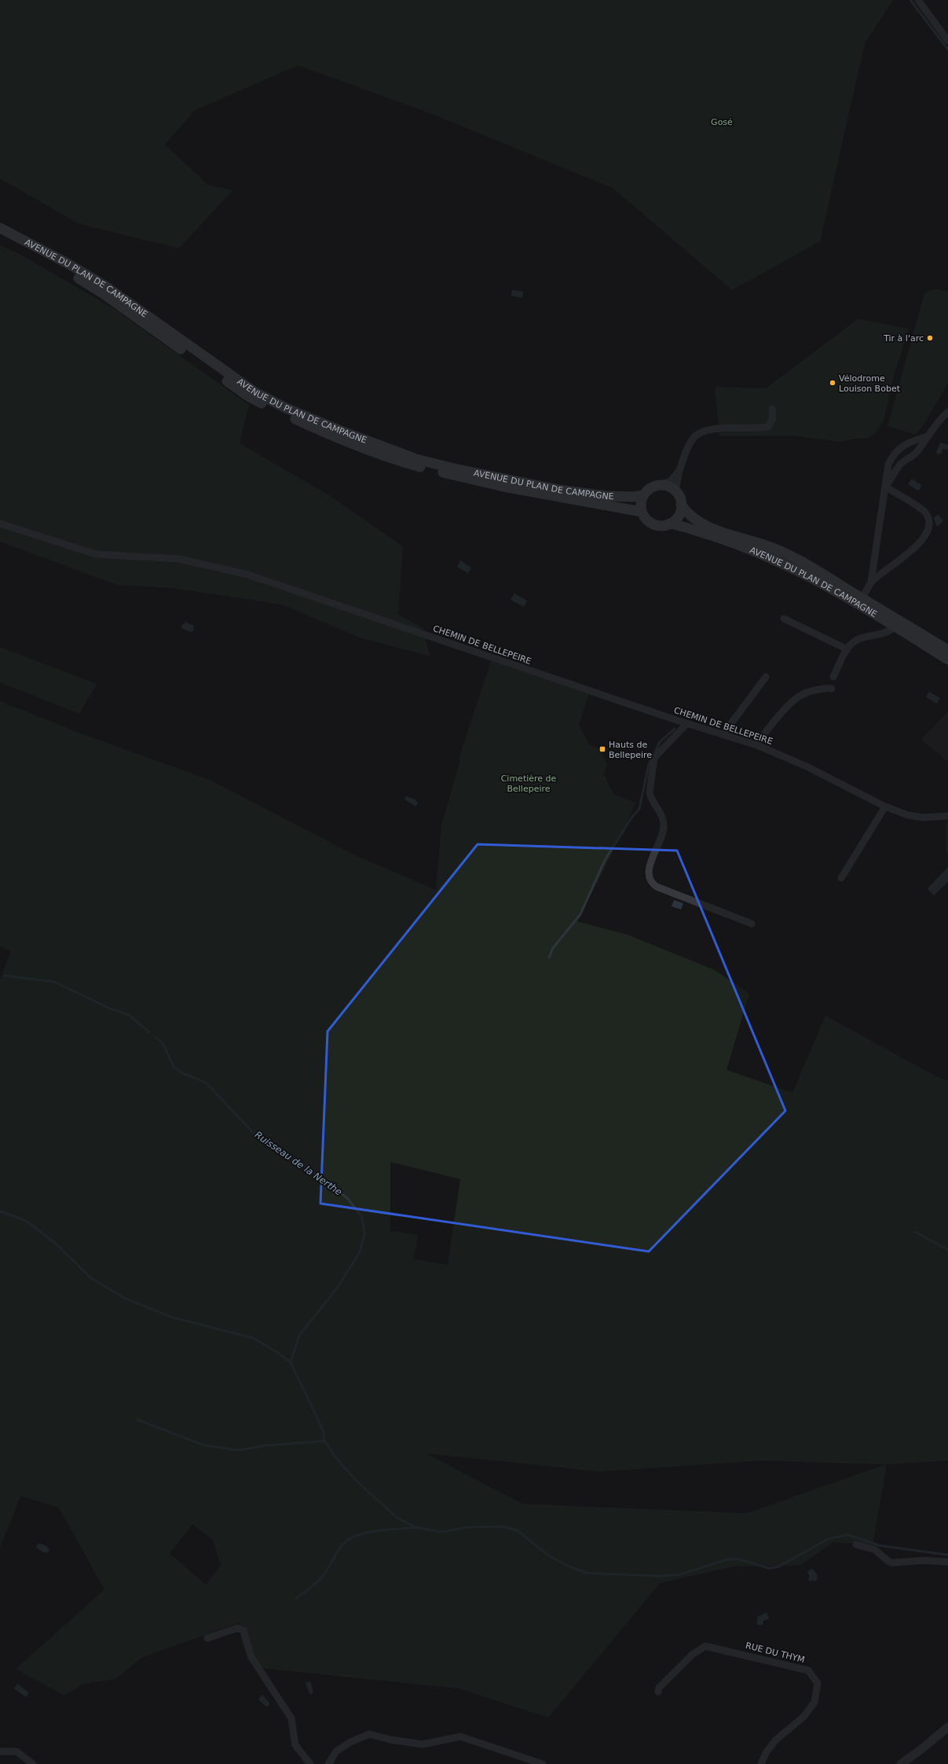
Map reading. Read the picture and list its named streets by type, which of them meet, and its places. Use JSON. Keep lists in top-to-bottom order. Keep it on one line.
{"streets":{"main road":["AVENUE DU PLAN DE CAMPAGNE"],"street":["CHEMIN DE BELLEPEIRE","RUE DU THYM"]},"water":["Ruisseau de la Nerthe"],"parks":["Gosé","Cimetière de Bellepeire"],"places":{"other":["Tir à l'arc","Vélodrome Louison Bobet"],"transit":["Hauts de Bellepeire"]}}
